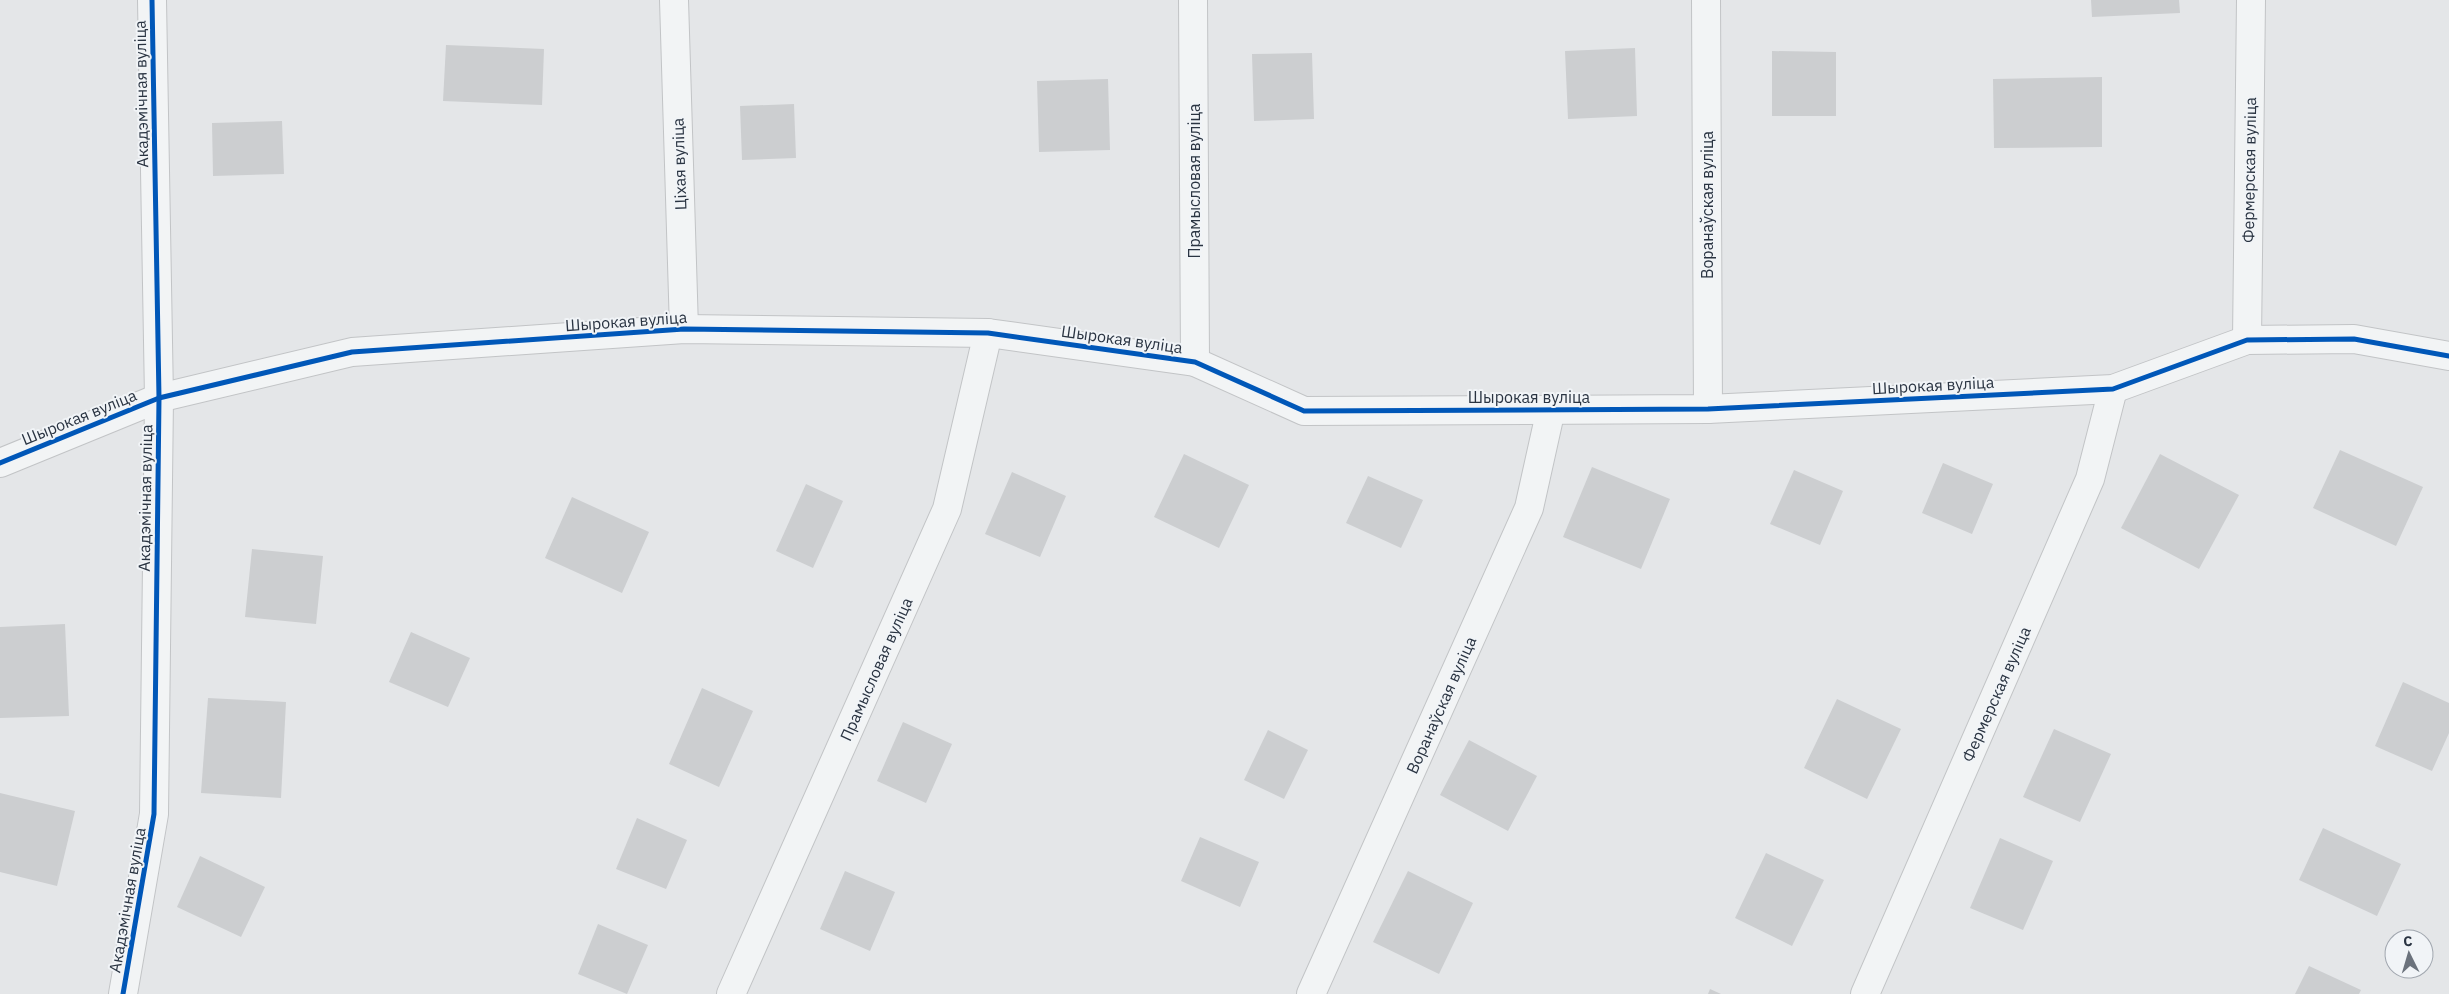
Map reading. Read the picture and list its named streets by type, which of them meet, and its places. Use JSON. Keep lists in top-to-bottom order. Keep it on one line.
{"streets":{"street":["Акадэмічная вуліца","Ціхая вуліца","Фермерская вуліца","Прамысловая вуліца","Воранаўская вуліца","Шырокая вуліца"]},"crossings":[["Акадэмічная вуліца","Шырокая вуліца"],["Ціхая вуліца","Шырокая вуліца"],["Фермерская вуліца","Шырокая вуліца"],["Прамысловая вуліца","Шырокая вуліца"],["Воранаўская вуліца","Шырокая вуліца"]],"north":"top"}
